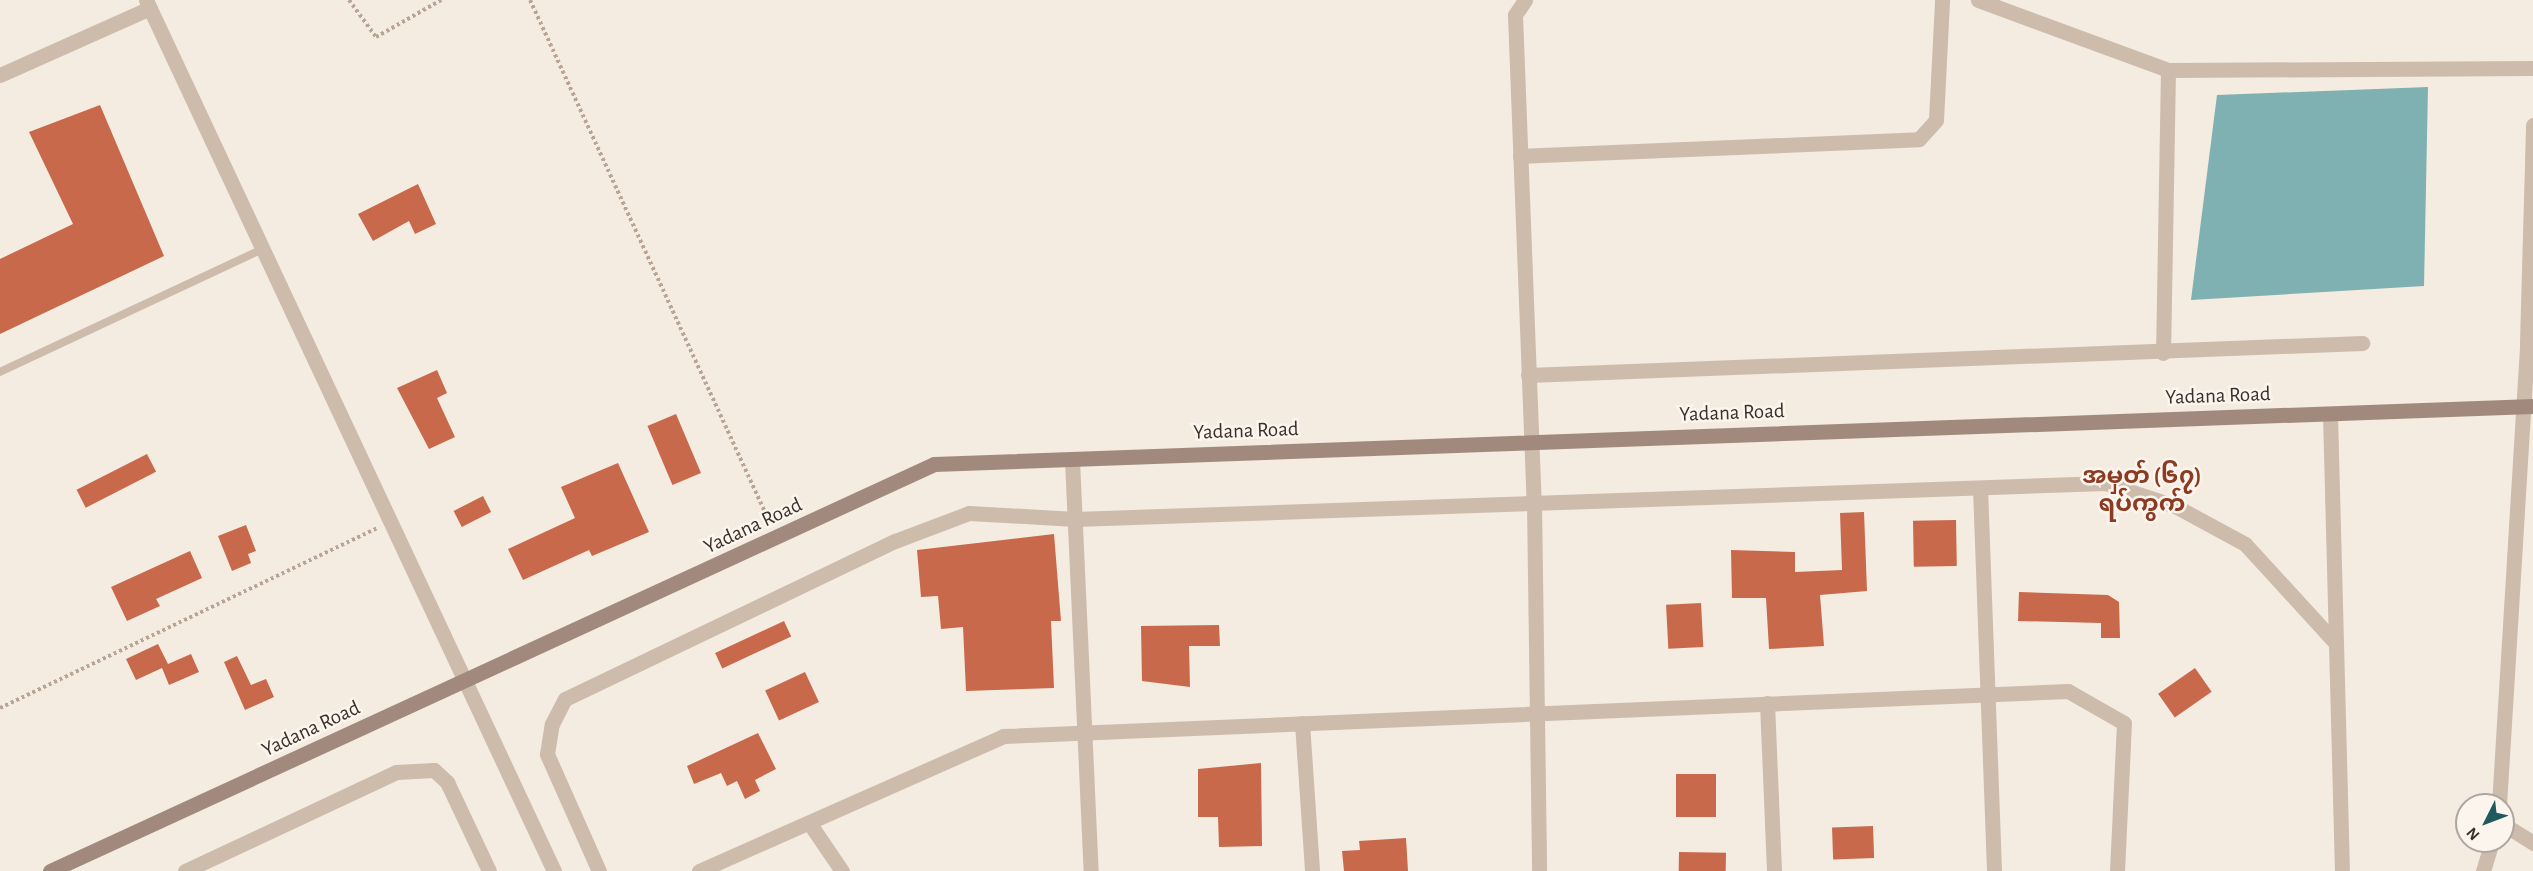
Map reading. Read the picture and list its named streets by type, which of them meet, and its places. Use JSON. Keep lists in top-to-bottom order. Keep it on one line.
{"streets":{"main road":["Yadana Road"]},"districts":["အမှတ် (၆၇) ရပ်ကွက်"],"north":"bottom left"}
